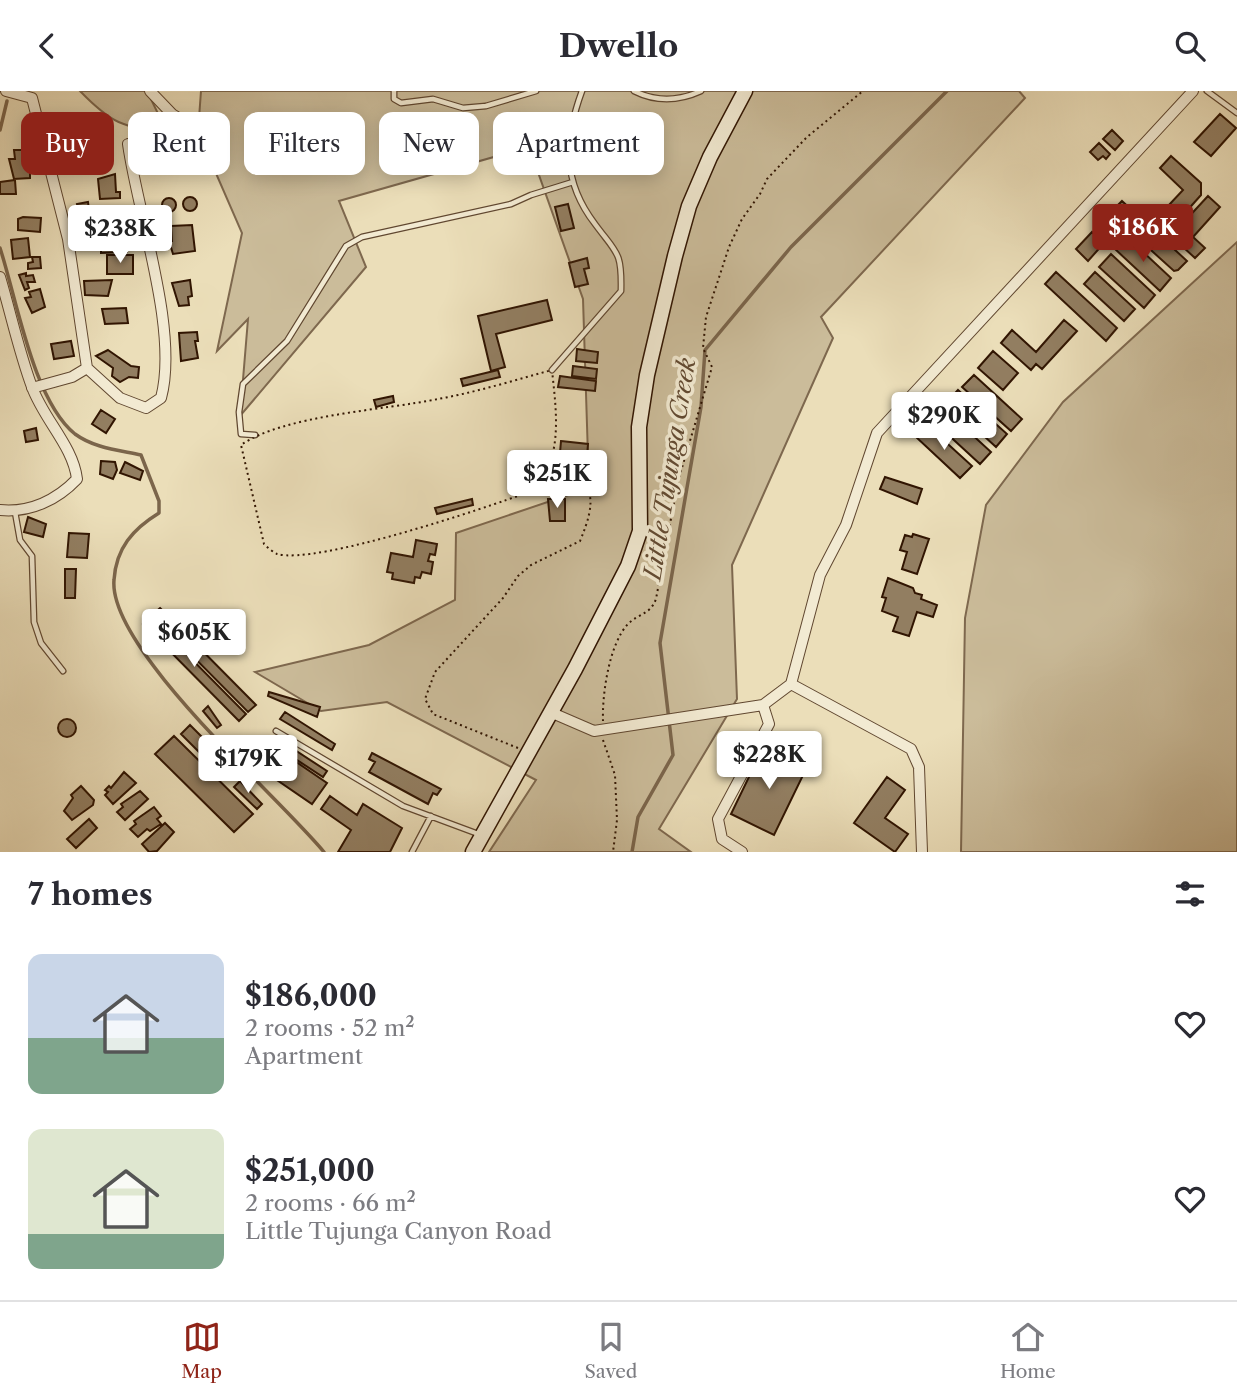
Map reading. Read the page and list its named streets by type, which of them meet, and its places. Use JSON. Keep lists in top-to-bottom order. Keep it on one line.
{"water":["Little Tujunga Creek"],"page":{"header":"Dwello","chip":["Buy","Rent","Filters","New","Apartment"],"price":["$186K","$238K","$290K","$251K","$605K","$228K","$179K"],"heading":"7 homes","list":[{"name":"$186,000","note":"2 rooms · 52 m² · Apartment"},{"name":"$251,000","note":"2 rooms · 66 m² · Little Tujunga Canyon Road"}],"tabs":["Map","Saved","Home"]}}
